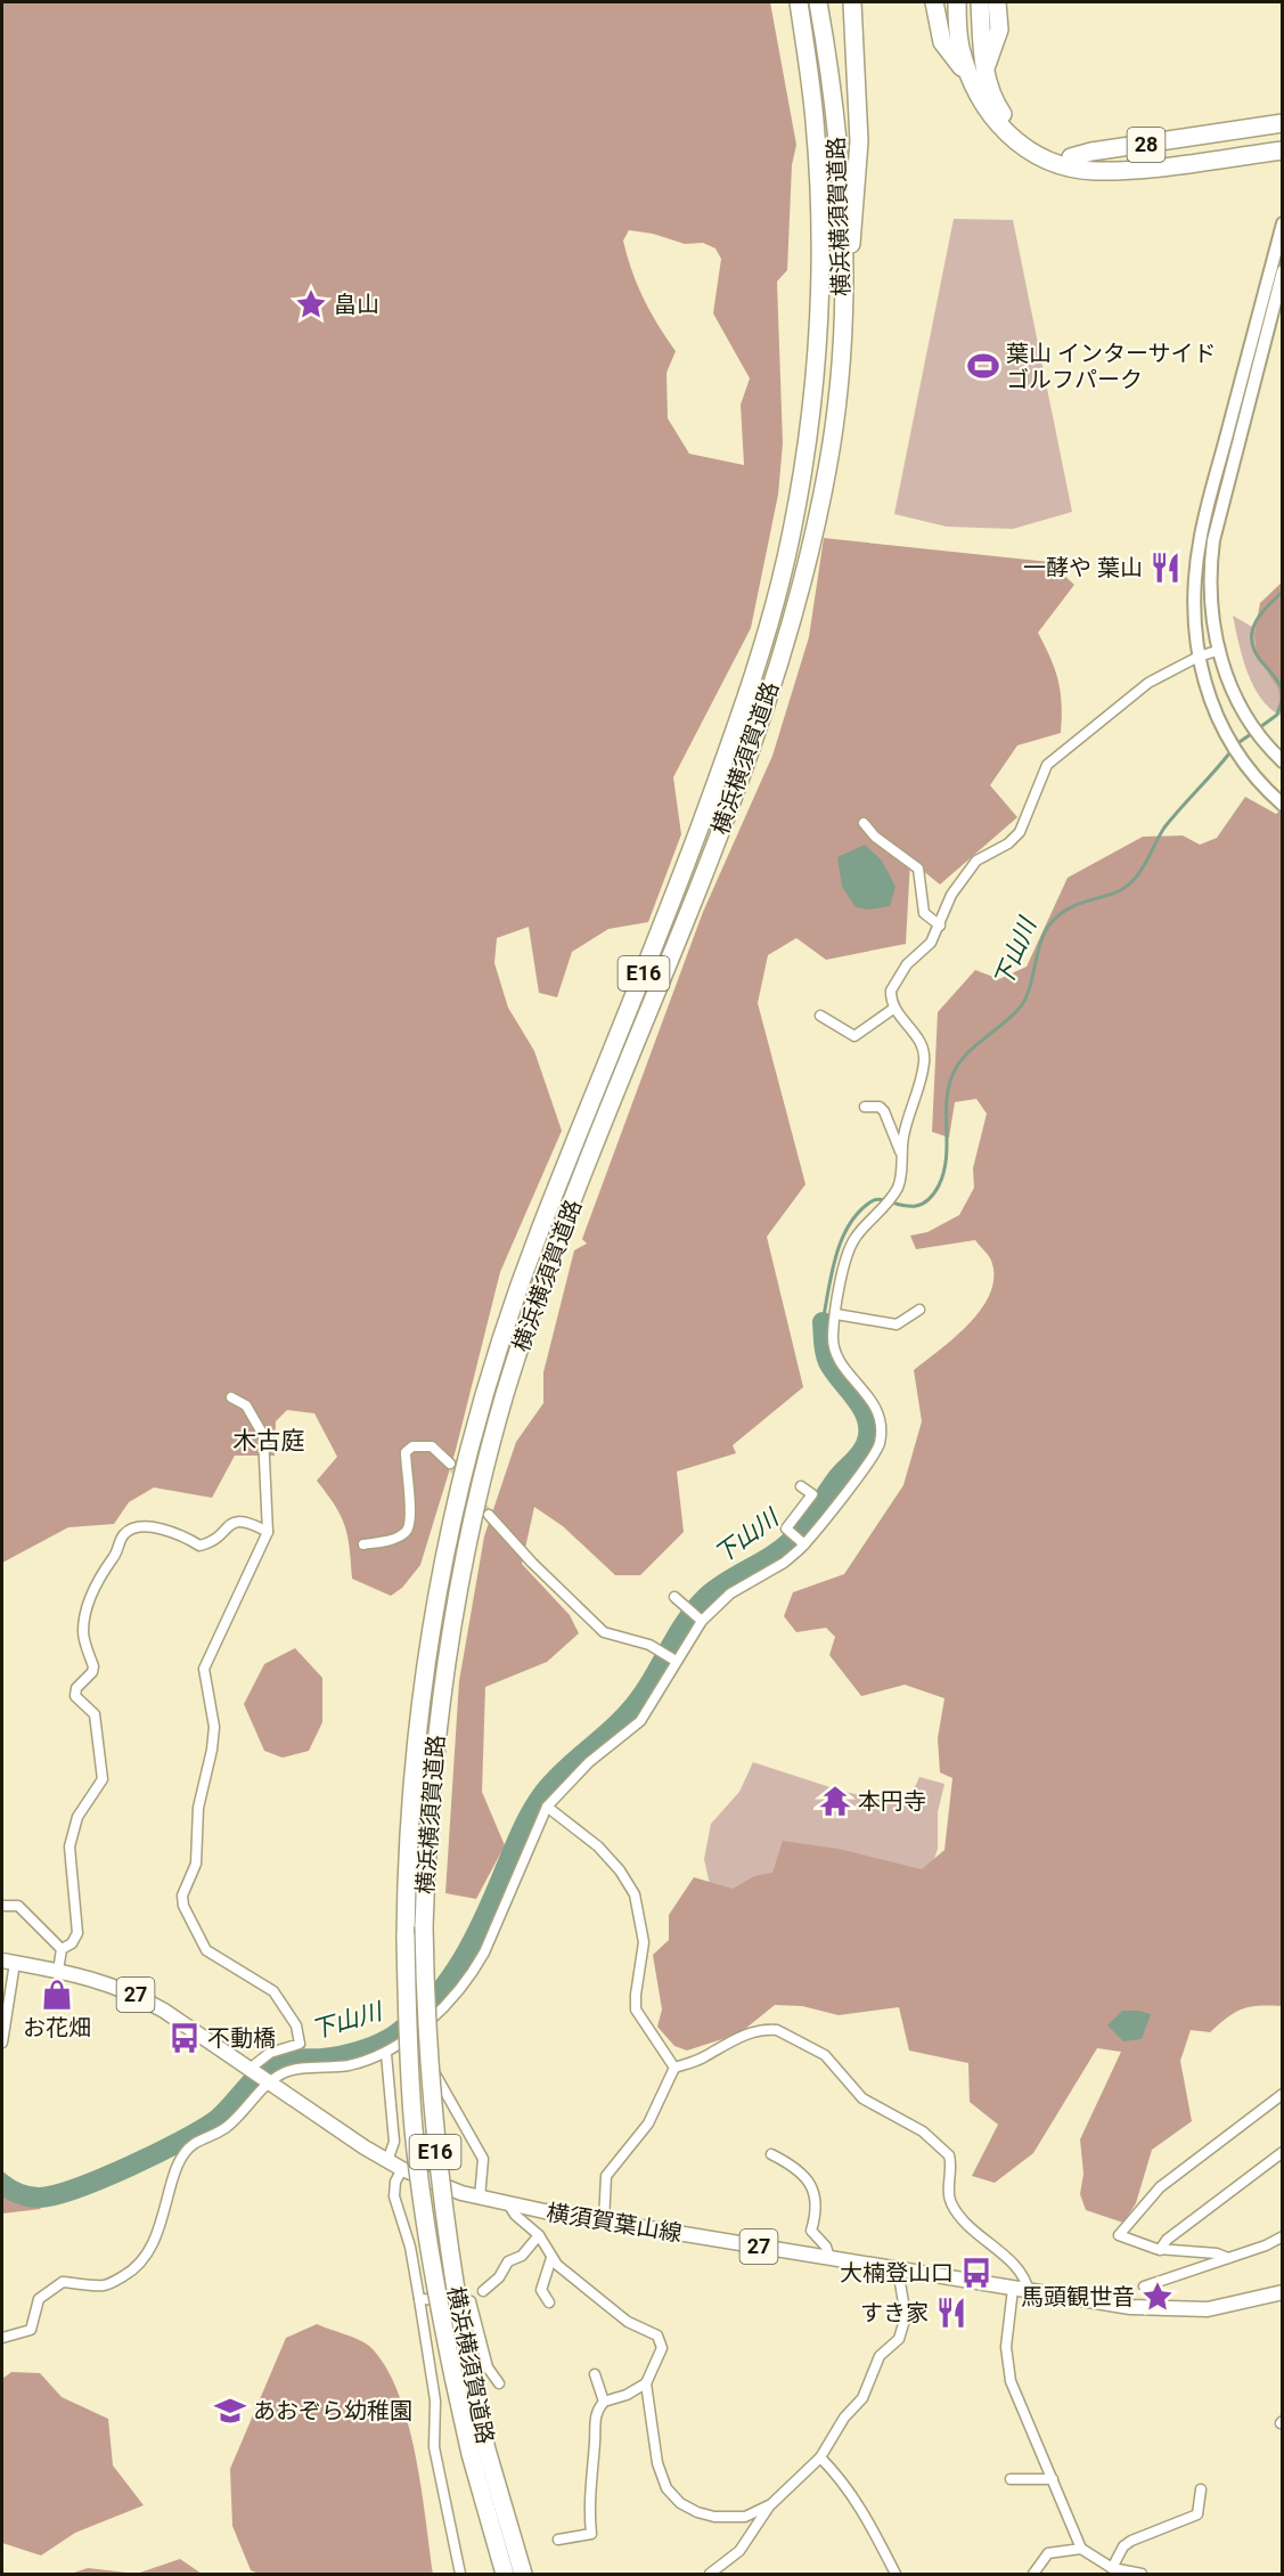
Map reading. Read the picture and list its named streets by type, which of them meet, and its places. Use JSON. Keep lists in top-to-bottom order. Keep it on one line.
{"streets":{"highway":["横浜横須賀道路","E16"],"main road":["27","横須賀葉山線"]},"districts":["木古庭"],"water":["下山川"],"places":{"place":["畠山","馬頭観世音"],"sports":["葉山 インターサイド ゴルフパーク"],"restaurant":["一酵や 葉山","すき家"],"temple":["本円寺"],"shop":["お花畑"],"bus stop":["不動橋","大楠登山口"],"school or university":["あおぞら幼稚園"]}}
